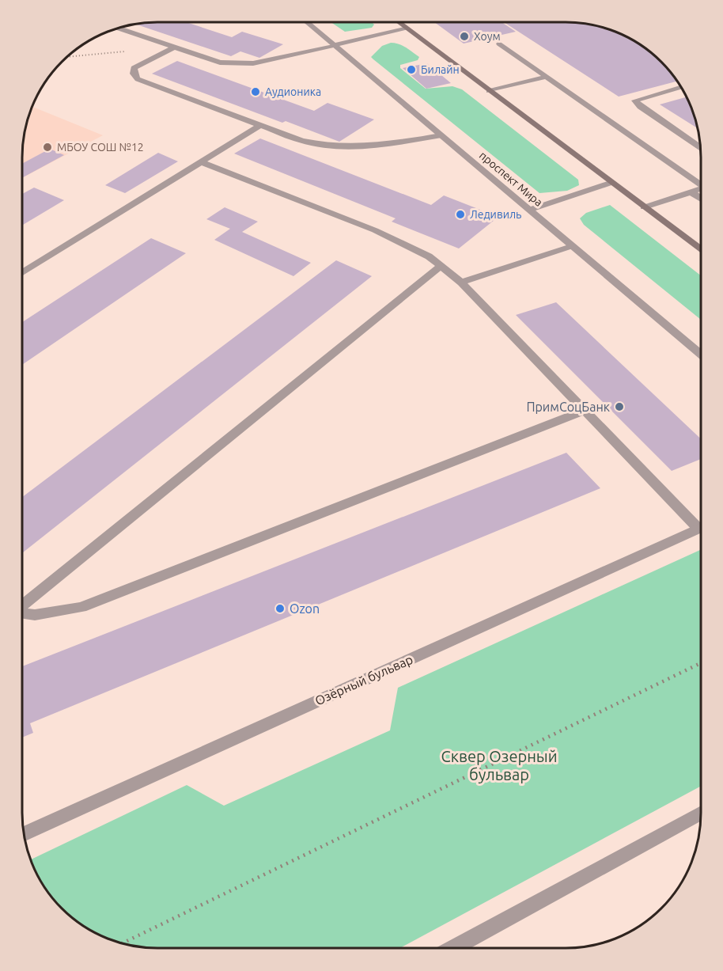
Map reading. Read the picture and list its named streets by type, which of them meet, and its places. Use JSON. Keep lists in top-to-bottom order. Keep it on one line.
{"streets":{"street":["проспект Мира","Озёрный бульвар"]},"parks":["Сквер Озерный бульвар"],"places":["Хоум","Билайн","Аудионика","МБОУ СОШ №12","Ледивиль","ПримСоцБанк","Ozon"]}
